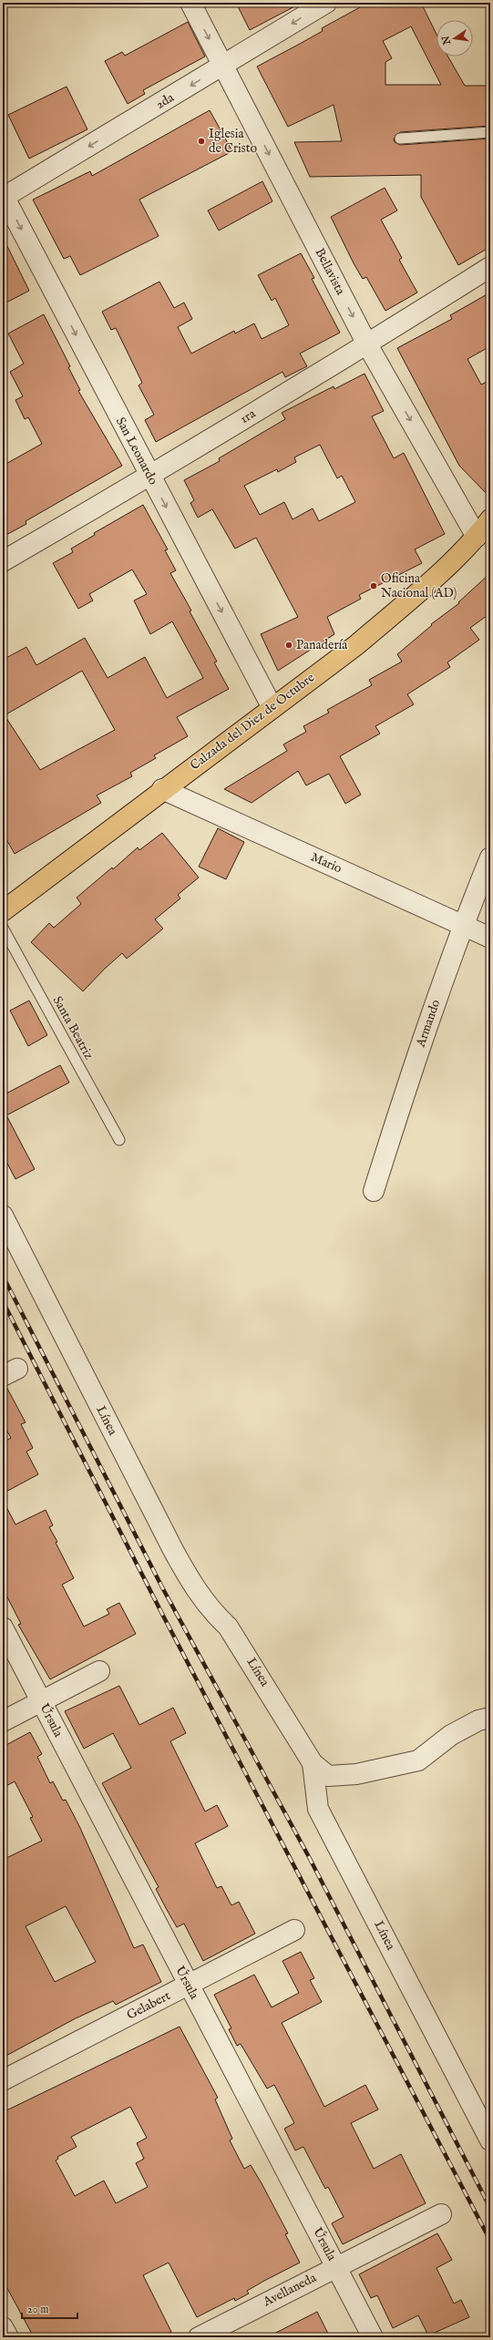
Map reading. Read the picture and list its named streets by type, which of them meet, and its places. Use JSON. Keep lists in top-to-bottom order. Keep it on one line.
{"streets":{"main road":["Calzada del Diez de Octubre"],"street":["2da","Bellavista","1ra","San Leonardo","Mario","Armando","Línea","Úrsula","Gelabert","Avellaneda"],"lane":["Santa Beatriz"]},"crossings":[["2da","Bellavista"],["2da","San Leonardo"],["Bellavista","1ra"],["Bellavista","Calzada del Diez de Octubre"],["1ra","San Leonardo"],["San Leonardo","Calzada del Diez de Octubre"],["Calzada del Diez de Octubre","Mario"],["Mario","Armando"],["Úrsula","Gelabert"],["Úrsula","Avellaneda"]],"one_way":["2da","Bellavista","San Leonardo"],"places":["Iglesia de Cristo","Oficina Nacional (AD)","Panadería"],"scale_bar":"20 m","north":"left"}
